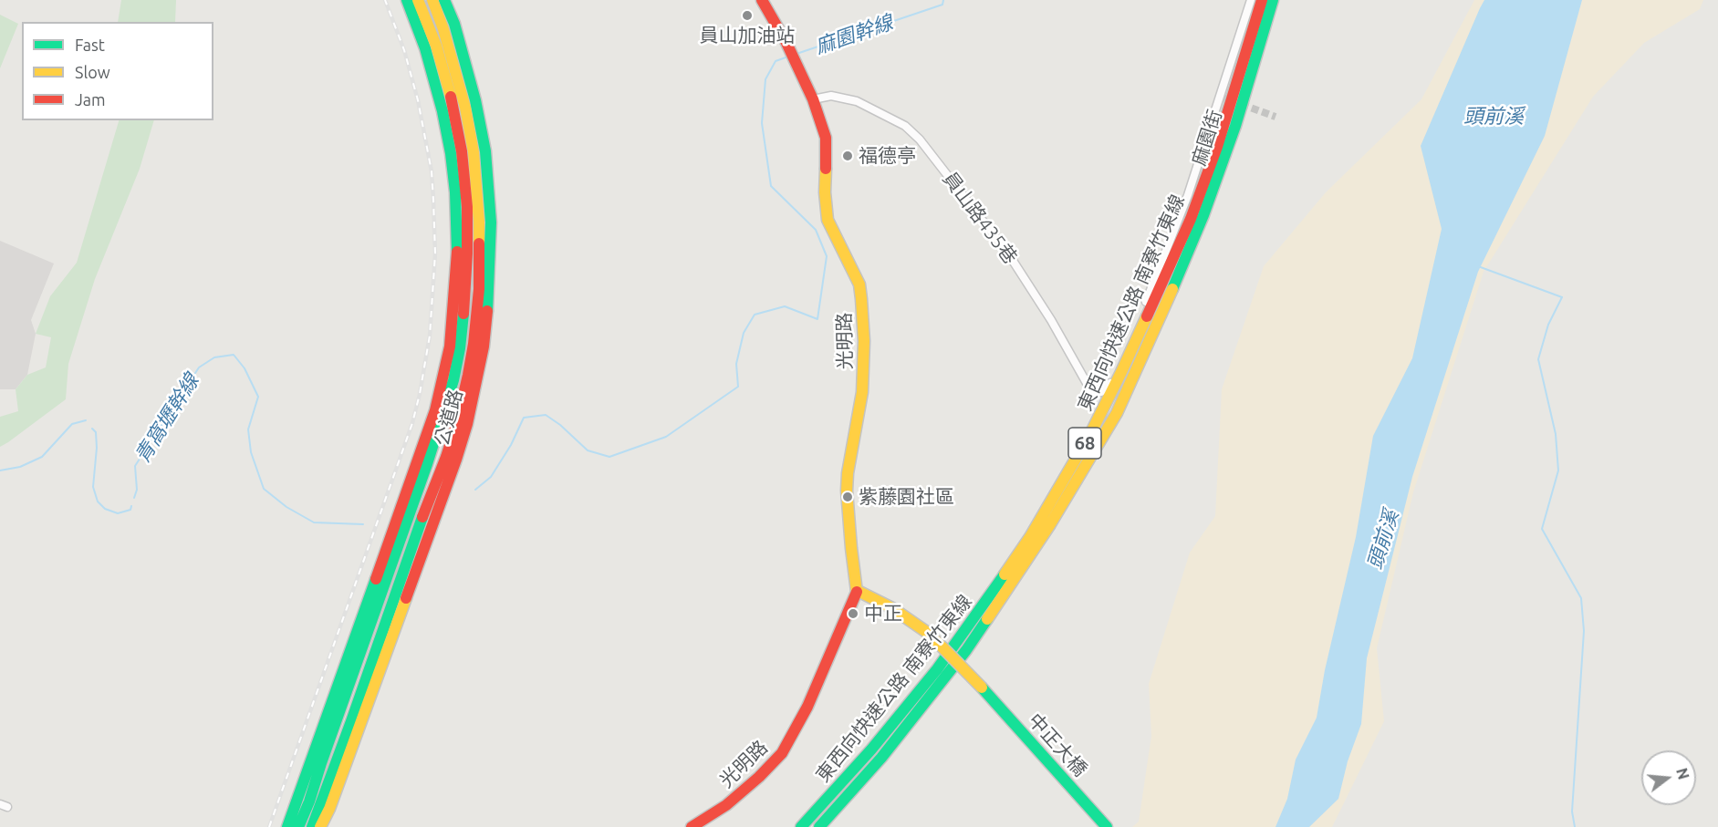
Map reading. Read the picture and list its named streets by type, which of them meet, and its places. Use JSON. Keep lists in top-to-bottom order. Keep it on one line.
{"streets":{"main road":["東西向快速公路 南寮竹東線","光明路","公道路","68","中正大橋"],"street":["麻園街","員山路435巷"]},"crossings":[["麻園街","員山路435巷"],["員山路435巷","光明路"],["光明路","中正大橋"]],"water":["麻園幹線","頭前溪","青窩壢幹線"],"places":["員山加油站","福德亭","紫藤園社區","中正"],"legend":["Fast","Slow","Jam"],"north":"right"}
